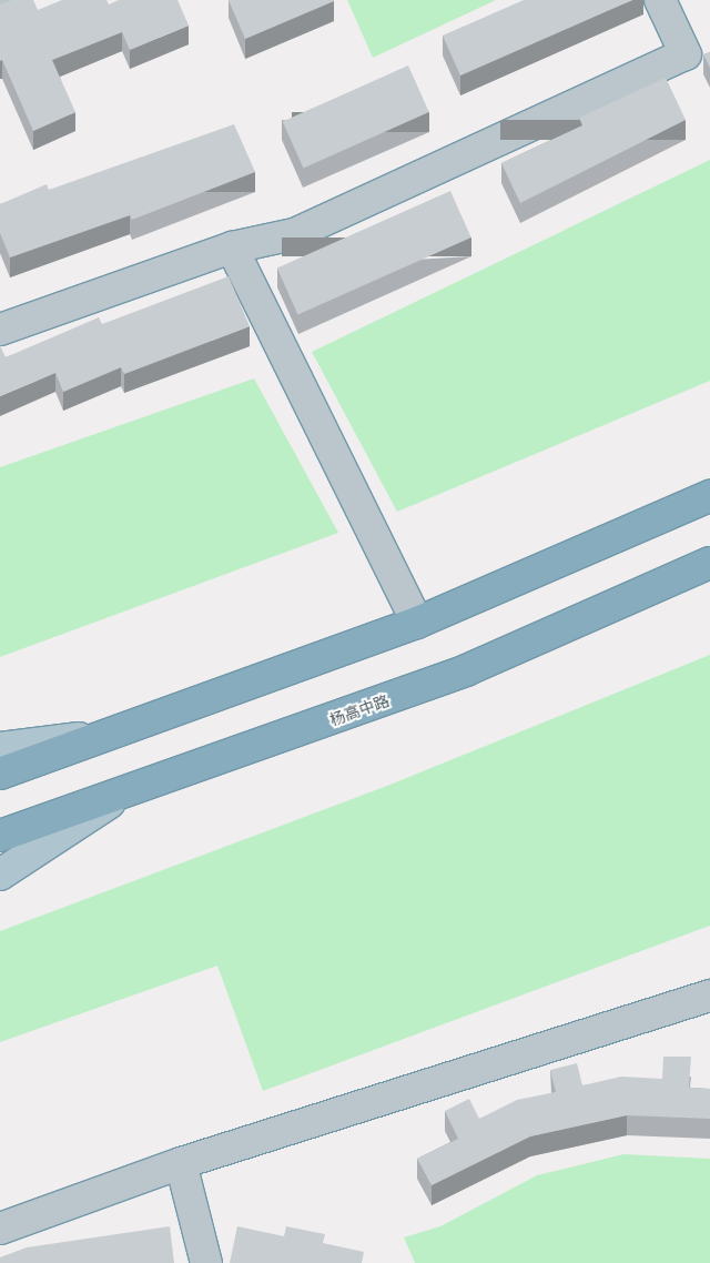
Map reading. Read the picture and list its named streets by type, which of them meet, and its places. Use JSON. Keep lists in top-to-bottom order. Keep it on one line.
{"streets":{"highway":["杨高中路"]}}
